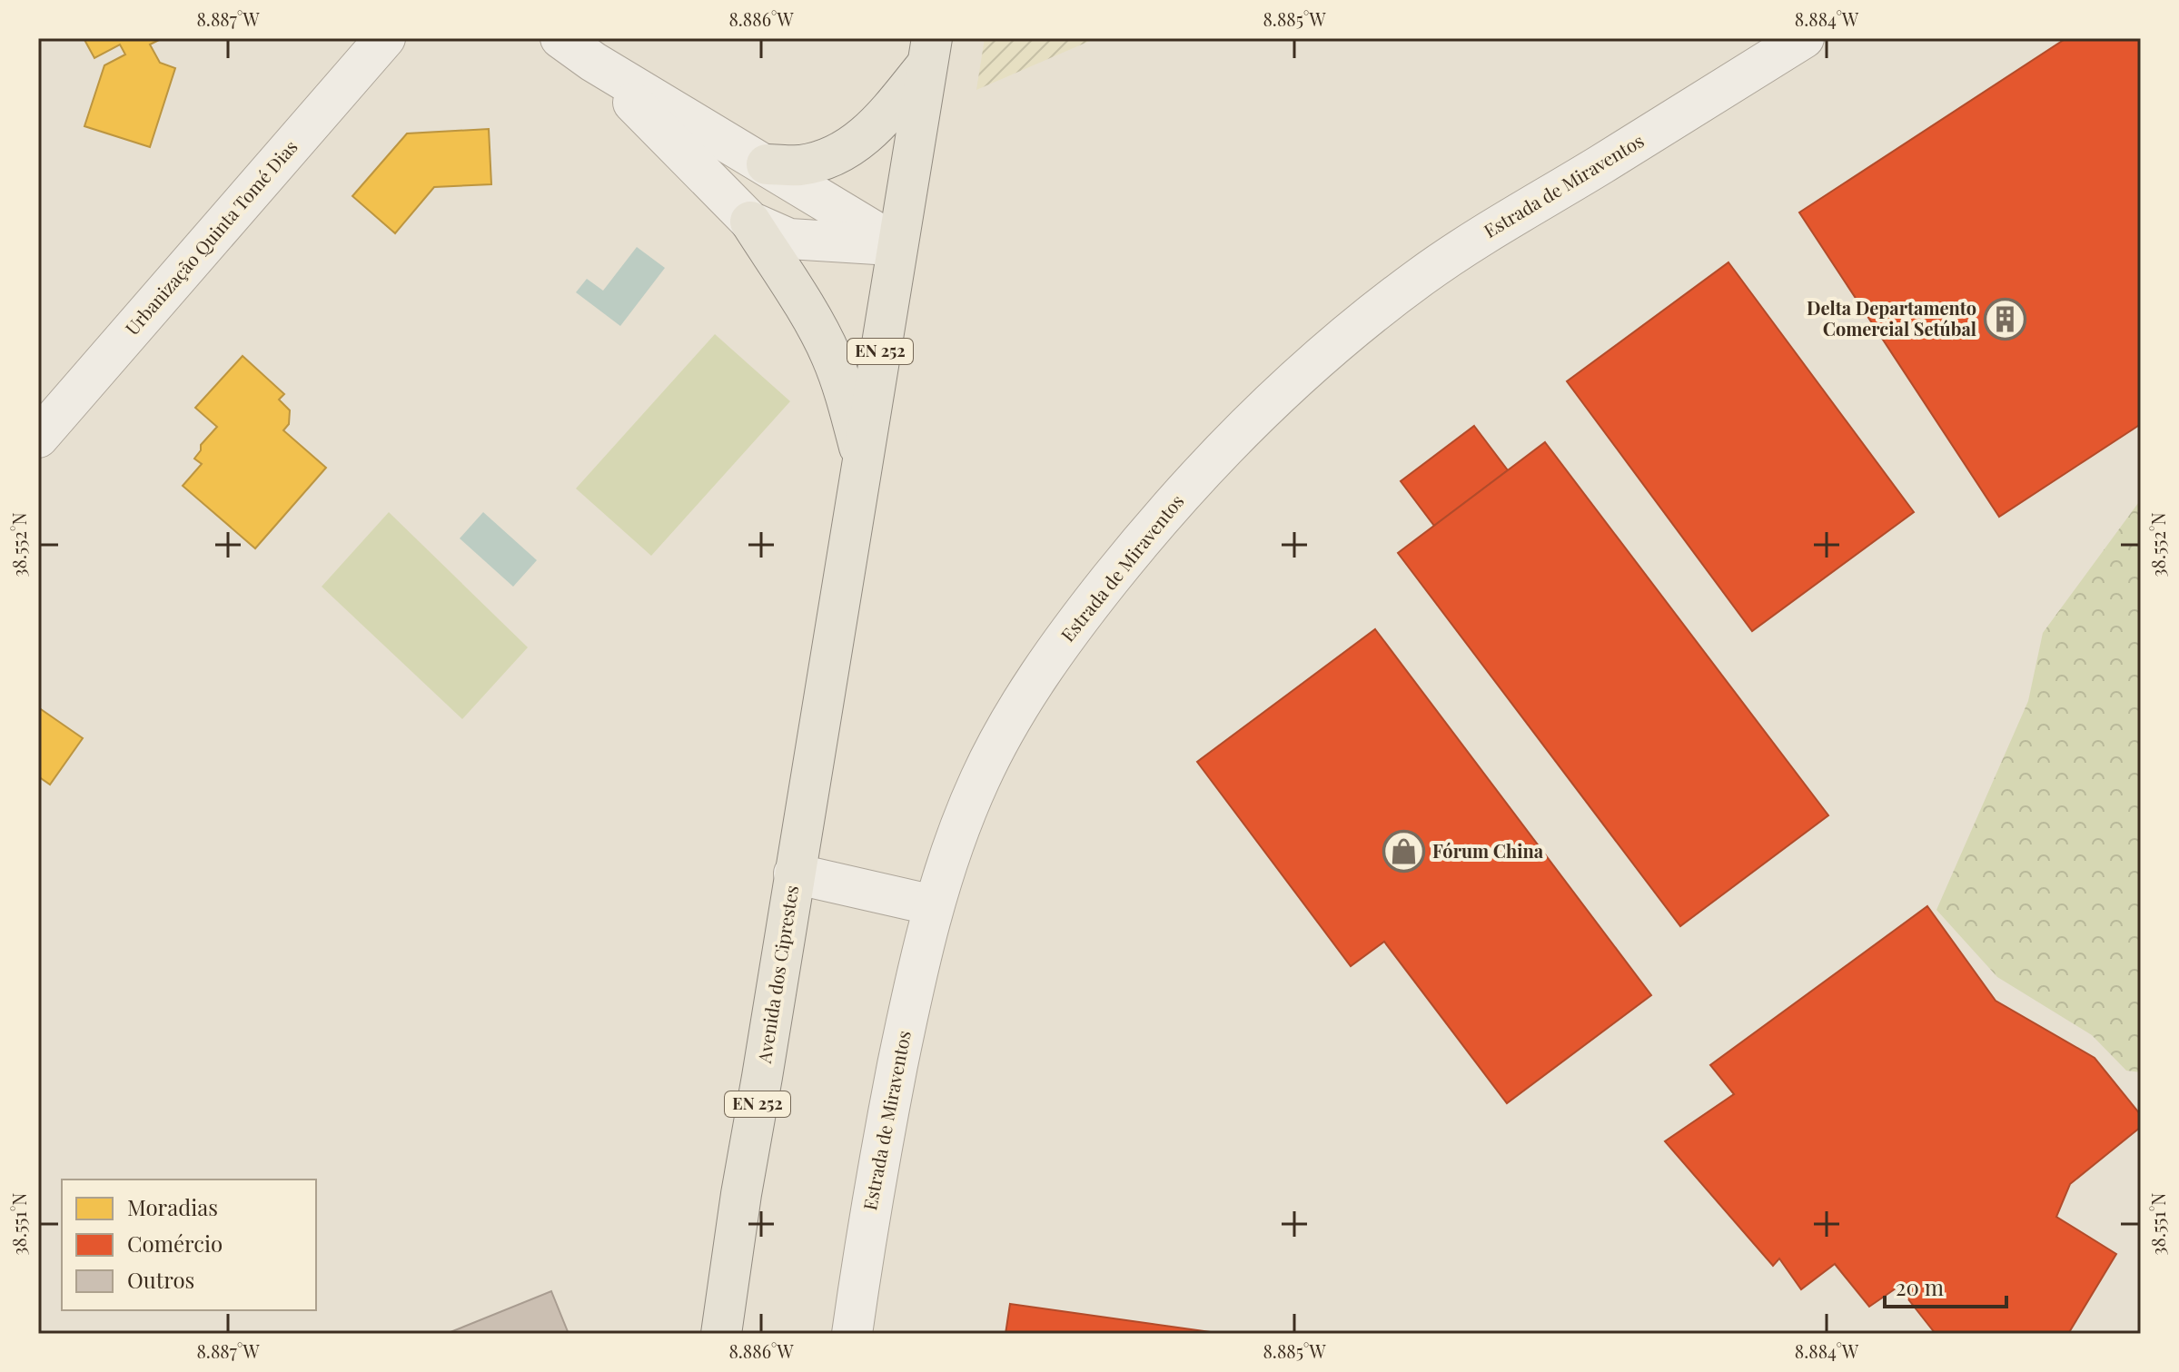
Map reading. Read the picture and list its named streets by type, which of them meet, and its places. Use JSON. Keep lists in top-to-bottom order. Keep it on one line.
{"streets":{"main road":["EN 252","Avenida dos Ciprestes"],"street":["Estrada de Miraventos","Urbanização Quinta Tomé Dias"]},"crossings":[["EN 252","Avenida dos Ciprestes"]],"places":{"building":["Delta Departamento Comercial Setúbal"],"shop":["Fórum China"]},"legend":["Moradias","Comércio","Outros"],"scale_bar":"20 m","coordinates":["8.887°W","8.886°W","8.885°W","8.884°W","38.552°N","38.551°N"]}
